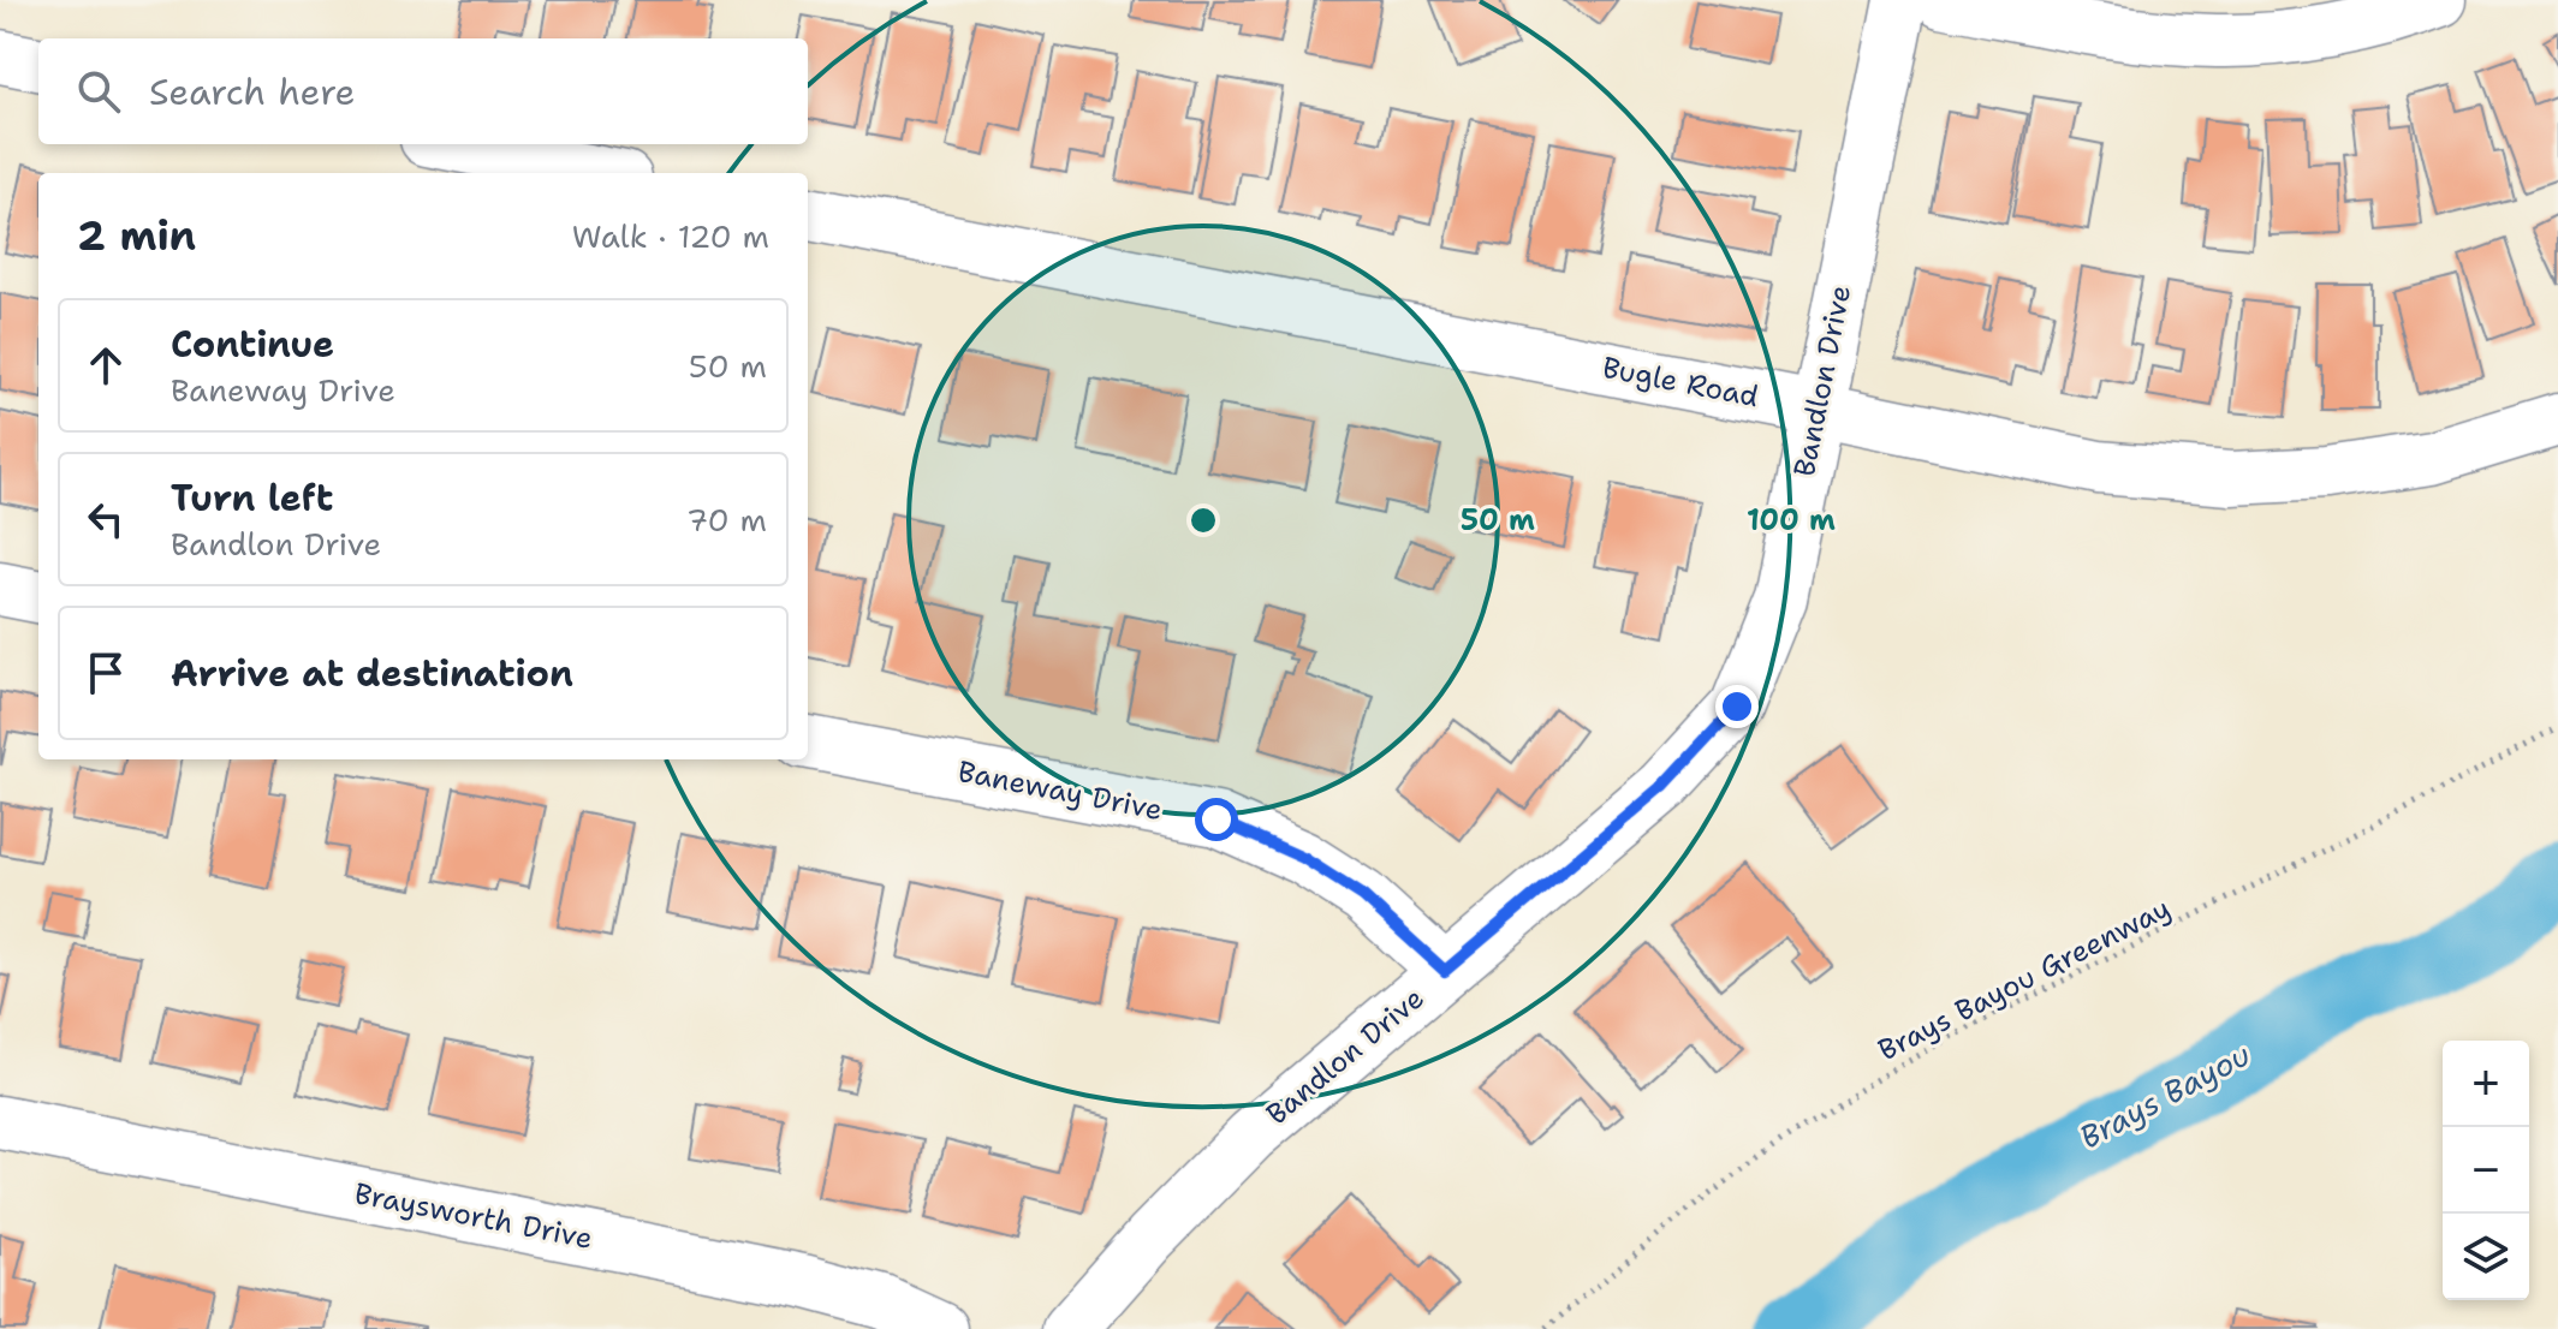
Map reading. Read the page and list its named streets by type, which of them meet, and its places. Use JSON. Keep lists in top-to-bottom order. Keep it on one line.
{"streets":{"street":["Bandlon Drive","Bugle Road","Baneway Drive","Braysworth Drive"],"path":["Brays Bayou Greenway"]},"crossings":[["Bandlon Drive","Bugle Road"],["Bandlon Drive","Baneway Drive"]],"water":["Brays Bayou"],"page":{"search":"Search here","heading":["2 min","Walk · 120 m"],"list":[["Continue","Baneway Drive","50 m"],["Turn left","Bandlon Drive","70 m"],"Arrive at destination"],"map_buttons":["+","−"]},"rings":["50 m","100 m"]}
